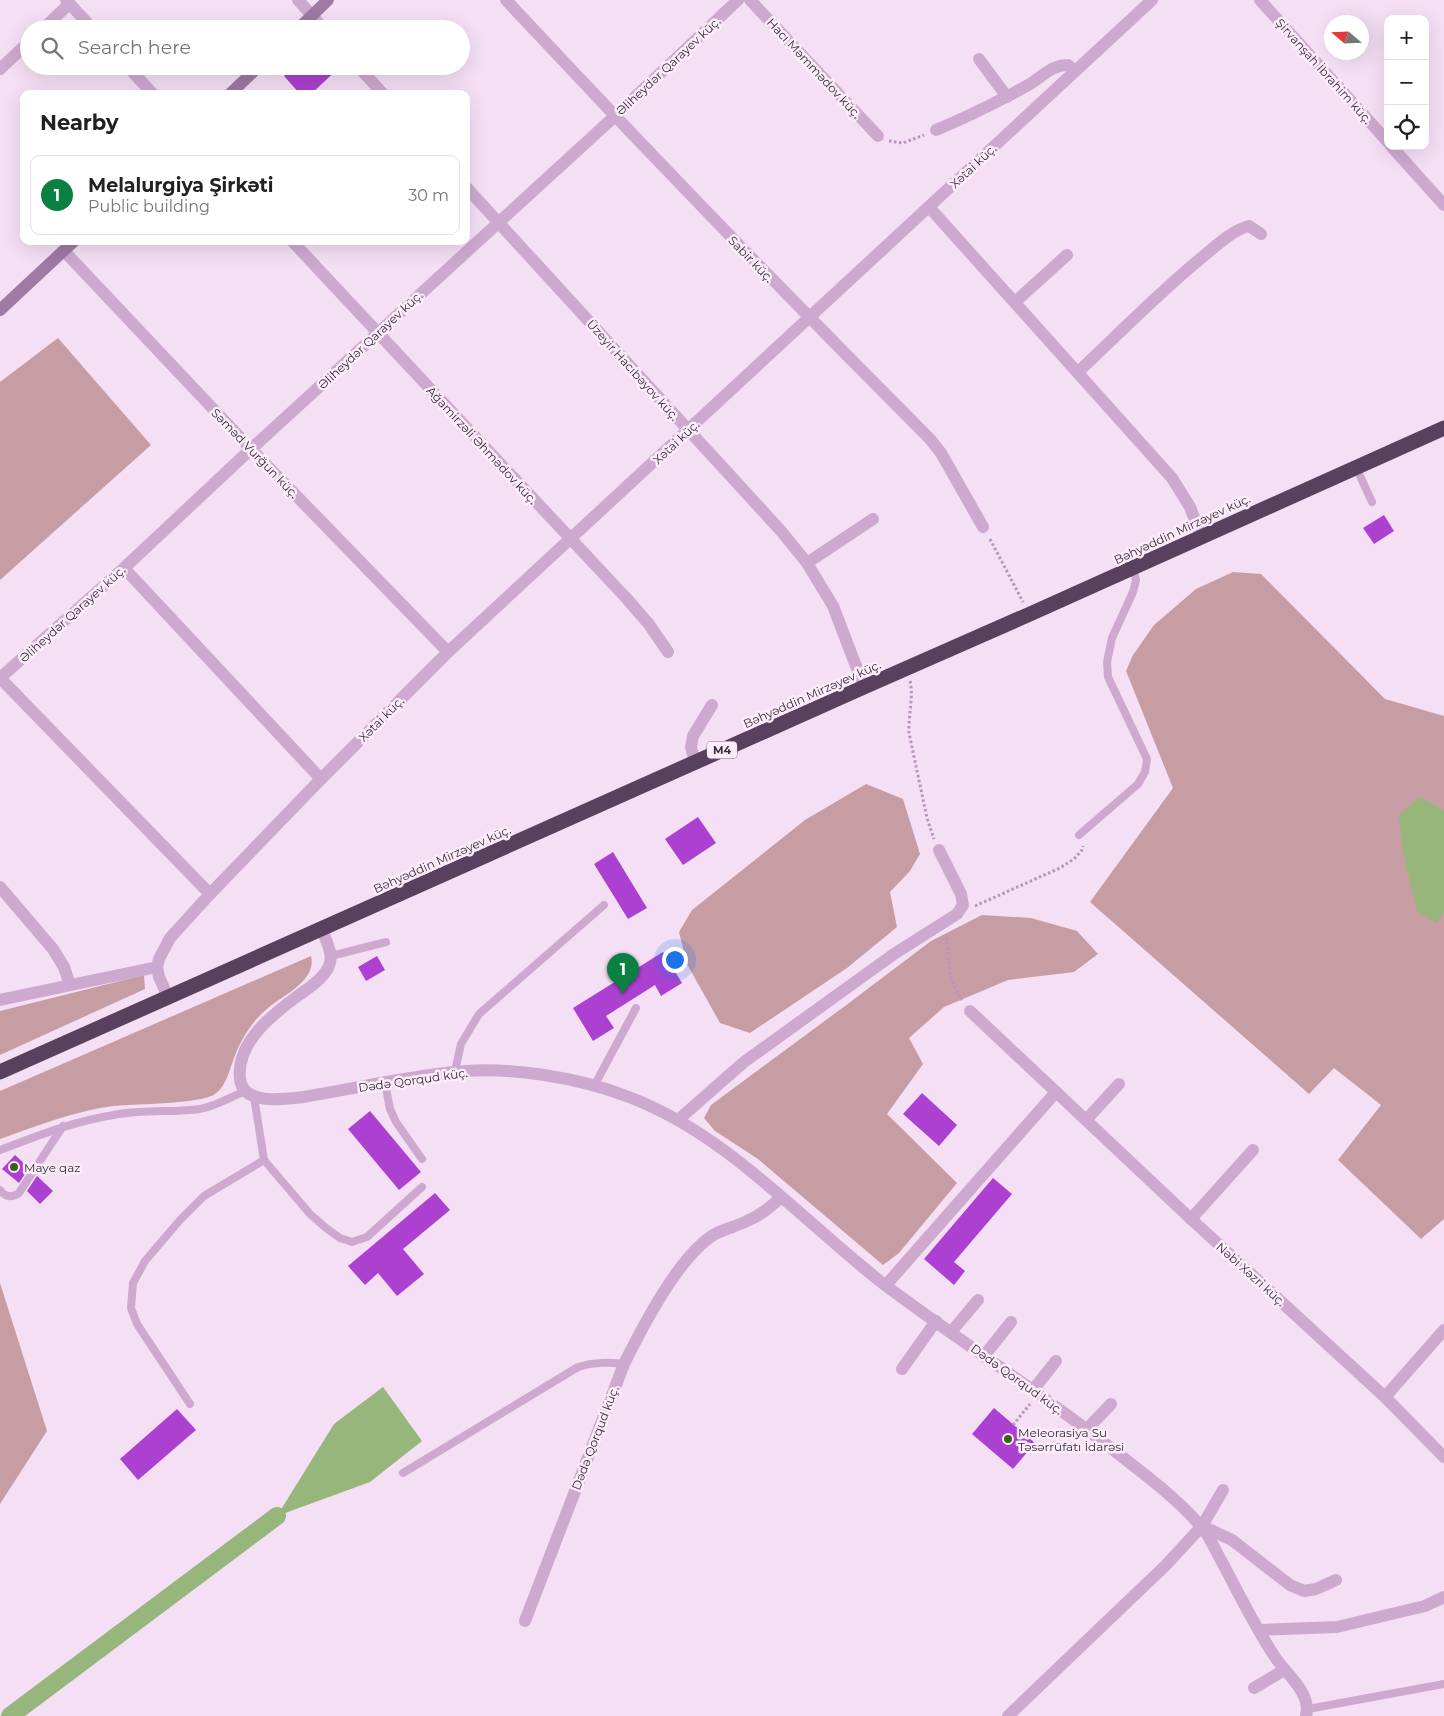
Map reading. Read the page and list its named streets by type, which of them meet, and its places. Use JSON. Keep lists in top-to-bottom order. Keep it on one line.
{"streets":{"highway":["Bəhyəddin Mirzəyev küç.","M4"],"street":["Əliheydər Qarayev küç.","Hacı Məmmədov küç.","Şirvanşah İbrahim küç.","Xətai küç.","Sabir küç.","Üzeyir Hacıbəyov küç.","Ağamirzəli Əhmədov küç.","Səməd Vurğun küç.","Dədə Qorqud küç.","Nəbi Xəzri küç."]},"crossings":[["Əliheydər Qarayev küç.","Sabir küç."],["Əliheydər Qarayev küç.","Üzeyir Hacıbəyov küç."],["Əliheydər Qarayev küç.","Ağamirzəli Əhmədov küç."],["Əliheydər Qarayev küç.","Səməd Vurğun küç."],["Xətai küç.","Sabir küç."],["Xətai küç.","Üzeyir Hacıbəyov küç."],["Xətai küç.","Ağamirzəli Əhmədov küç."],["Xətai küç.","Səməd Vurğun küç."],["Üzeyir Hacıbəyov küç.","Bəhyəddin Mirzəyev küç."]],"places":["Maye qaz","Meleorasiya Su Təsərrüfatı İdarəsi"],"north":"left","page":{"map_buttons":["+","−"],"search":"Search here","heading":"Nearby","list":[{"mark":"1","name":"Melalurgiya Şirkəti","note":"Public building","value":"30 m"}],"pins":"1"}}
